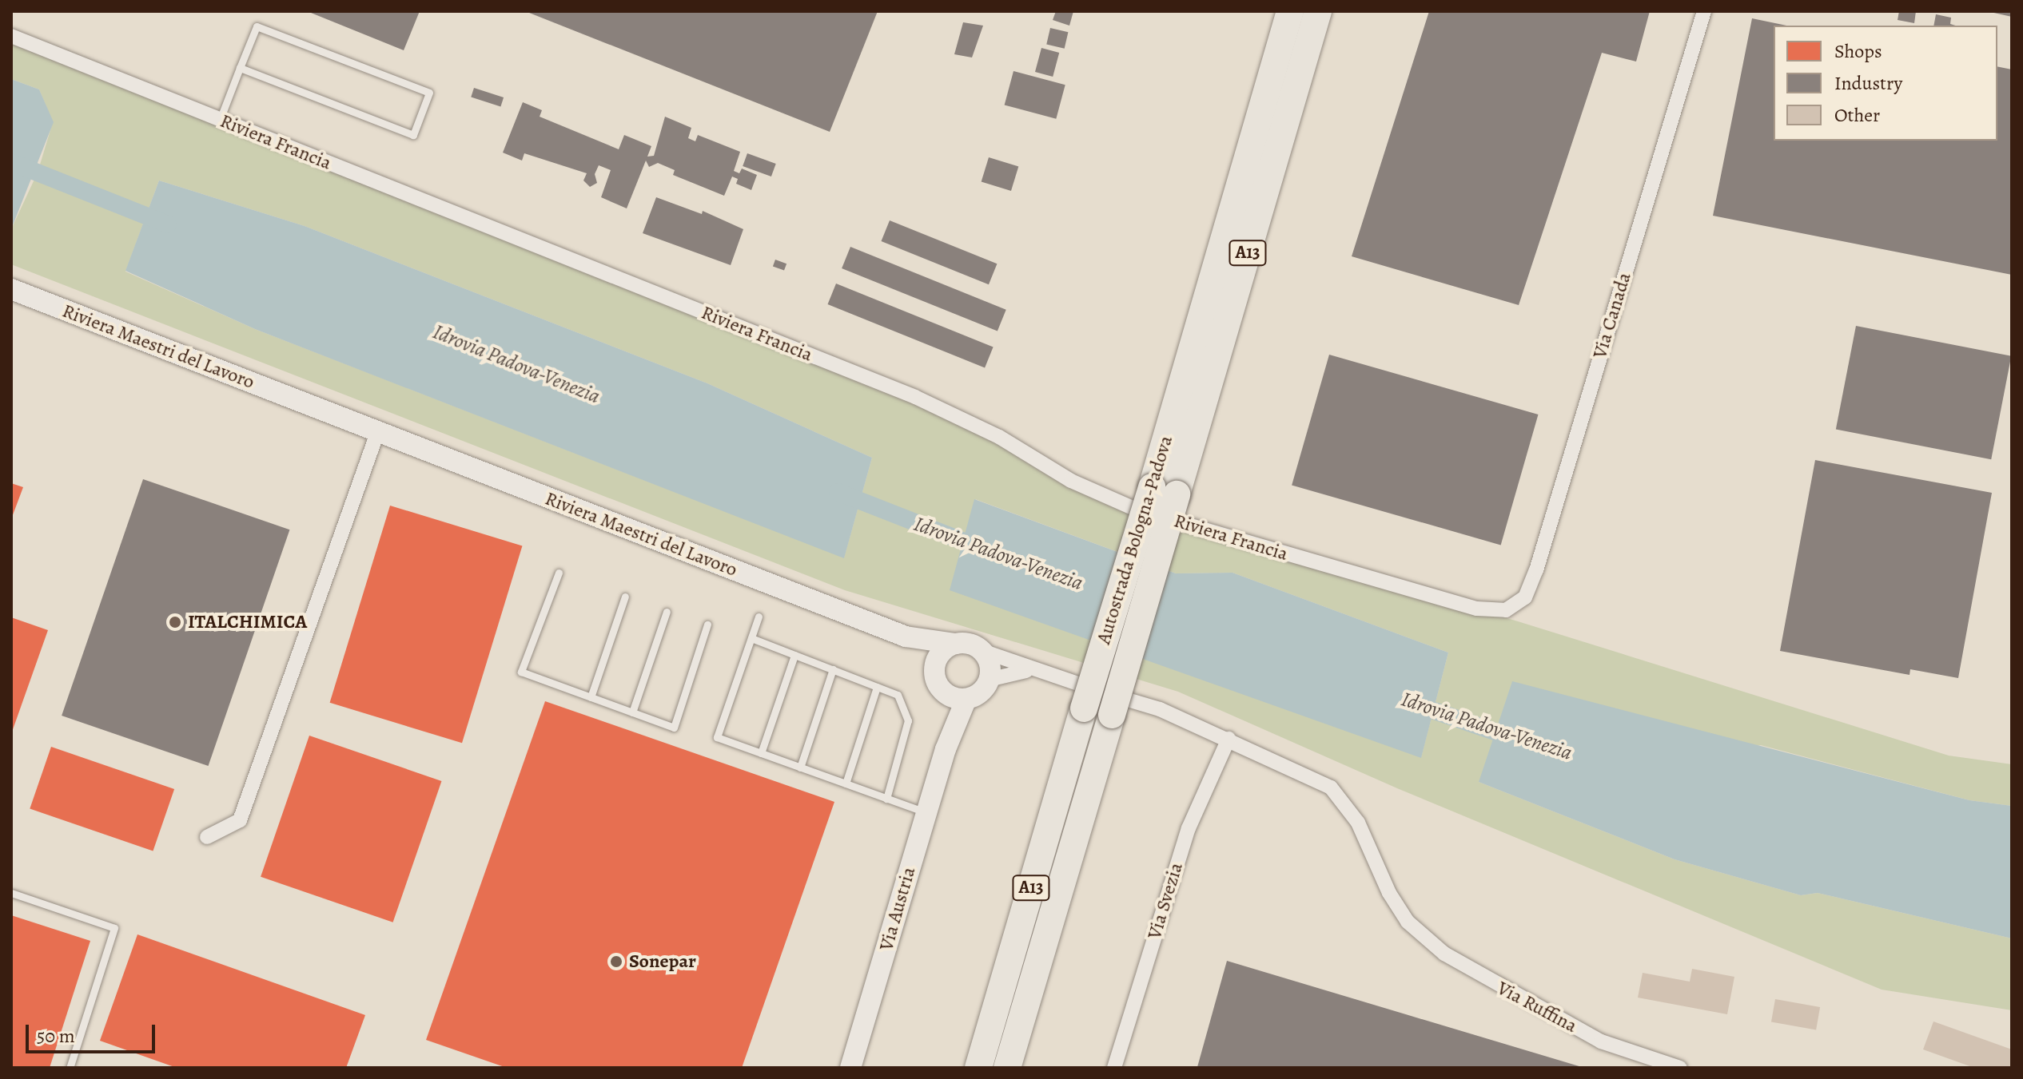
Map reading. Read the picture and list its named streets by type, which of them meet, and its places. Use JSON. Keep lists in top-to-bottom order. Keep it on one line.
{"streets":{"highway":["A13","Autostrada Bologna-Padova"],"street":["Riviera Francia","Via Canada","Riviera Maestri del Lavoro","Via Svezia","Via Austria","Via Ruffina"]},"crossings":[["Riviera Francia","Via Canada"],["Riviera Maestri del Lavoro","Via Svezia"],["Riviera Maestri del Lavoro","Via Austria"],["Riviera Maestri del Lavoro","Via Ruffina"]],"water":["Idrovia Padova-Venezia"],"places":["ITALCHIMICA","Sonepar"],"legend":["Shops","Industry","Other"],"scale_bar":"50 m"}
